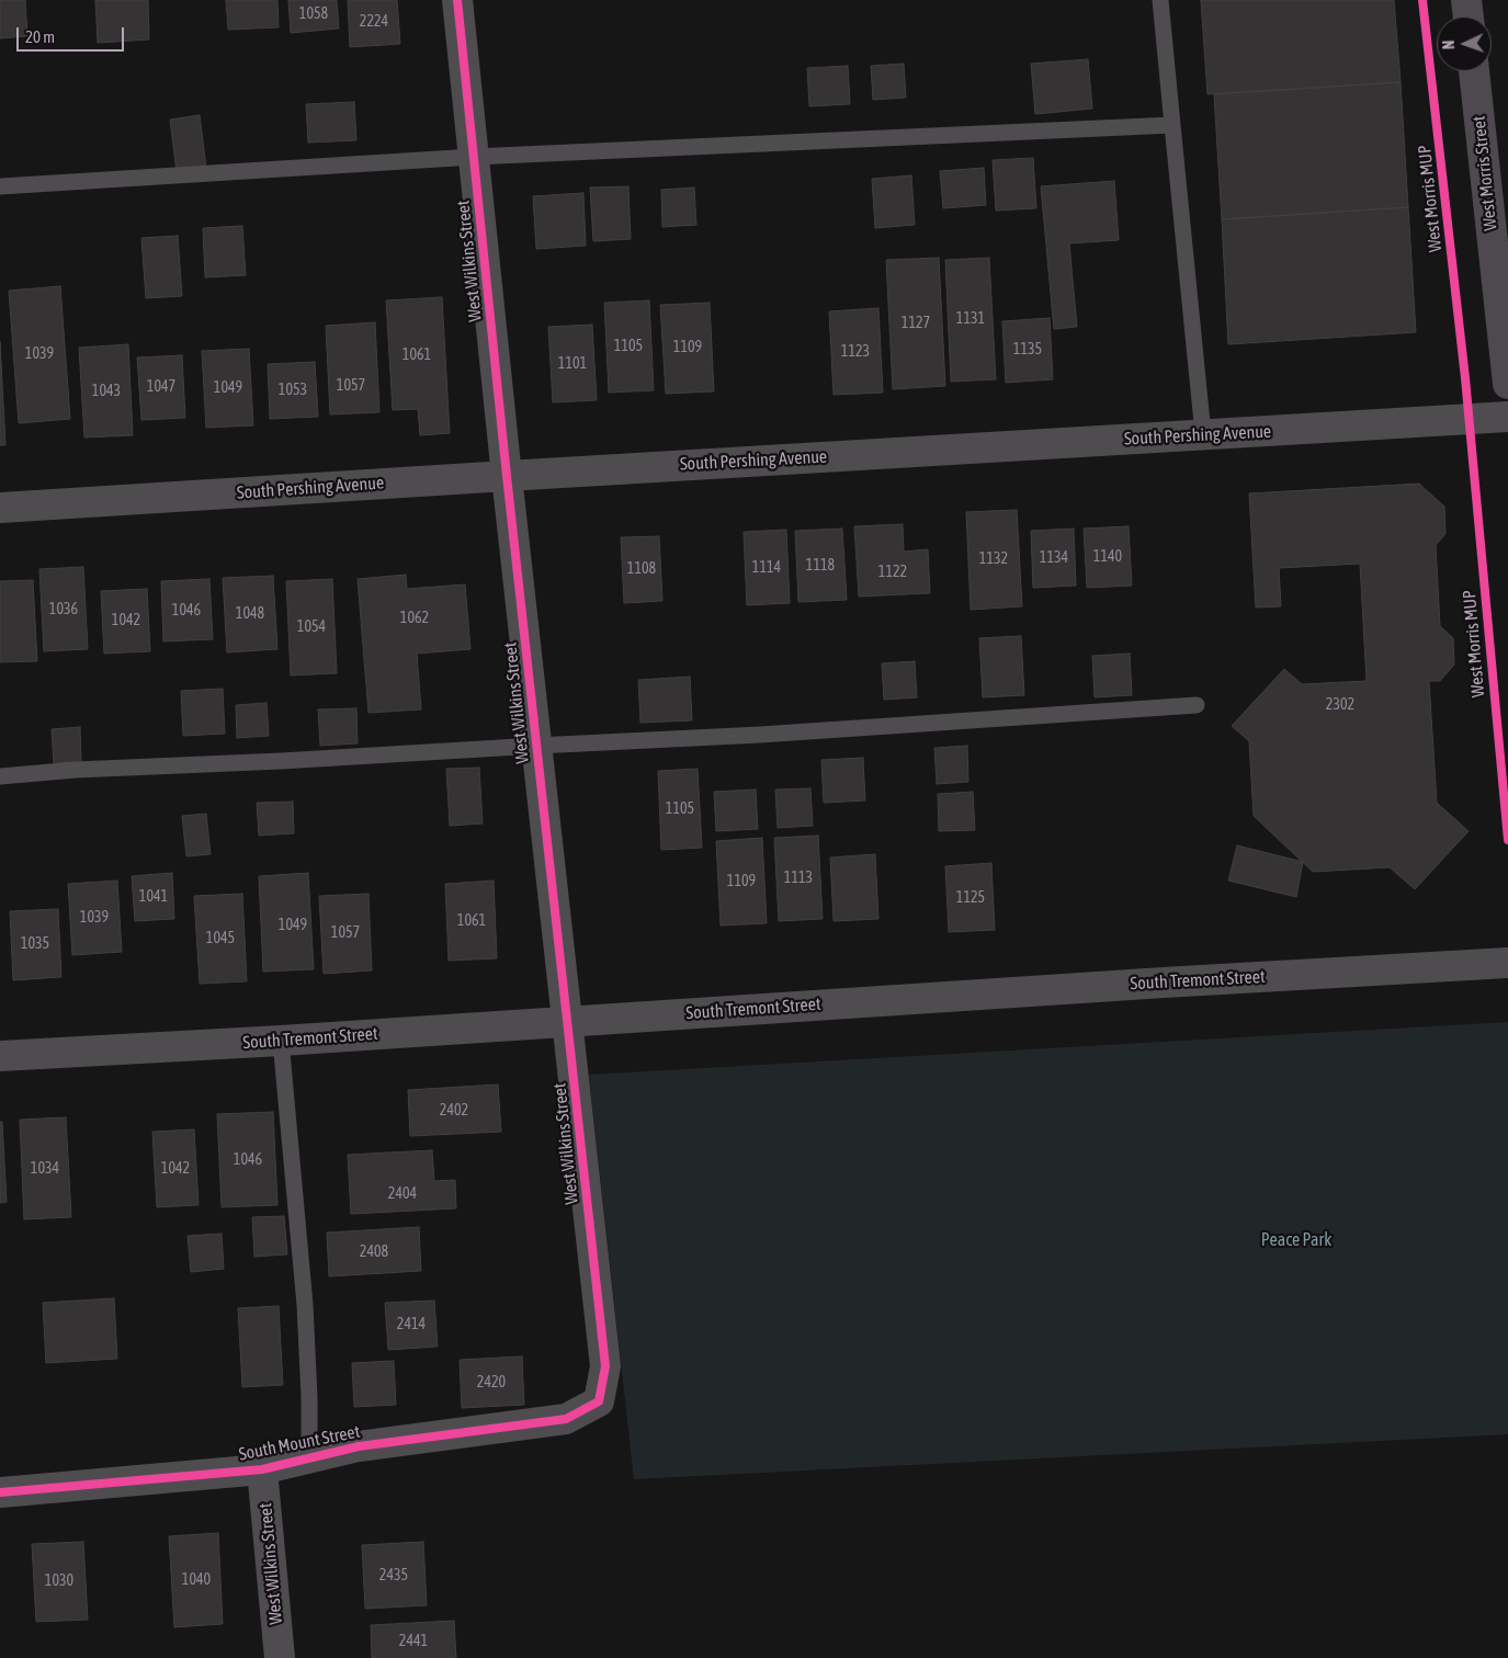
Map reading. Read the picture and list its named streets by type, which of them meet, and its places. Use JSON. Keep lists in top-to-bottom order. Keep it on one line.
{"streets":{"main road":["West Morris Street"],"street":["West Wilkins Street","South Pershing Avenue","South Tremont Street","South Mount Street"],"cycle path":["West Morris MUP"]},"crossings":[["West Wilkins Street","South Pershing Avenue"],["West Wilkins Street","South Tremont Street"],["West Wilkins Street","South Mount Street"]],"parks":["Peace Park"],"house_numbers":["1058","2224","1131","1127","1105","1109","1135","1123","1039","1061","1101","1057","1047","1049","1053","1043","1140","1134","1132","1118","1114","1108","1122","1036","1046","1048","1062","1042","1054","2302","1105","1113","1109","1041","1125","1039","1061","1049","1057","1045","1035","2402","1046","1034","1042","2404","2408","2414","2420","2435","1040","1030","2441"],"scale_bar":"20 m","north":"left"}
